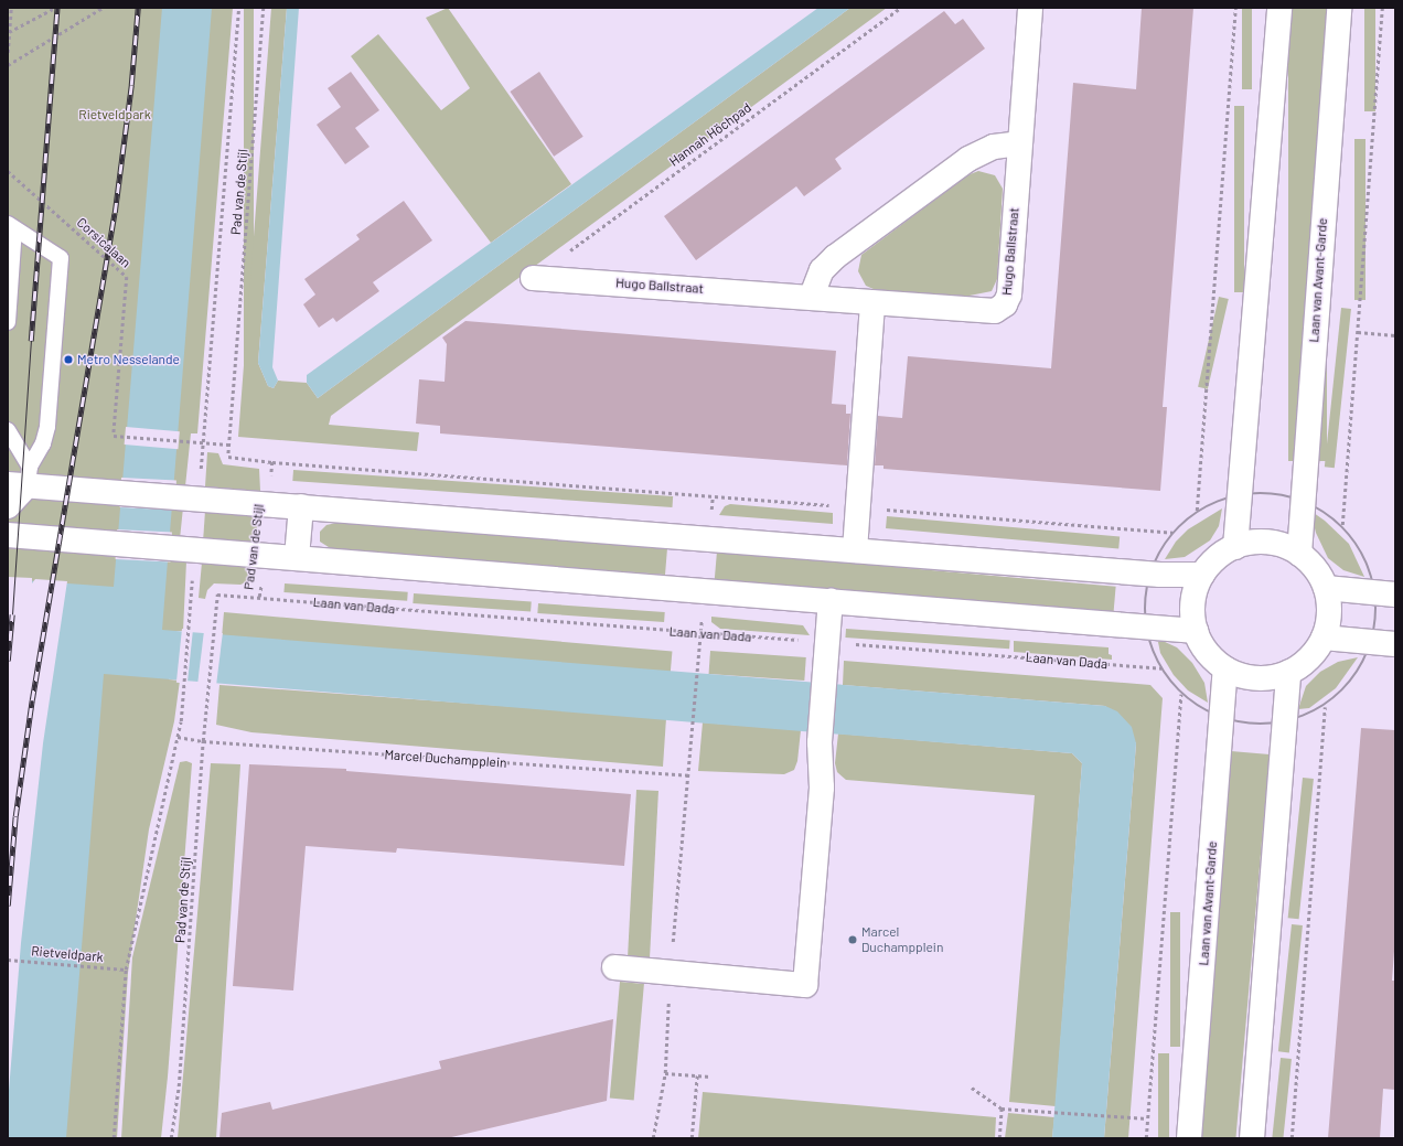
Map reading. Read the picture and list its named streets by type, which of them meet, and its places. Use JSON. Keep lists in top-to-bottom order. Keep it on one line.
{"streets":{"street":["Hugo Ballstraat","Laan van Avant-Garde"],"path":["Hannah Höchpad","Pad van de Stijl","Corsicalaan","Laan van Dada","Marcel Duchampplein","Rietveldpark"]},"crossings":[["Hannah Höchpad","Hugo Ballstraat"],["Pad van de Stijl","Corsicalaan"],["Pad van de Stijl","Laan van Dada"],["Pad van de Stijl","Marcel Duchampplein"]],"parks":["Rietveldpark"],"places":["Metro Nesselande","Marcel Duchampplein"]}
